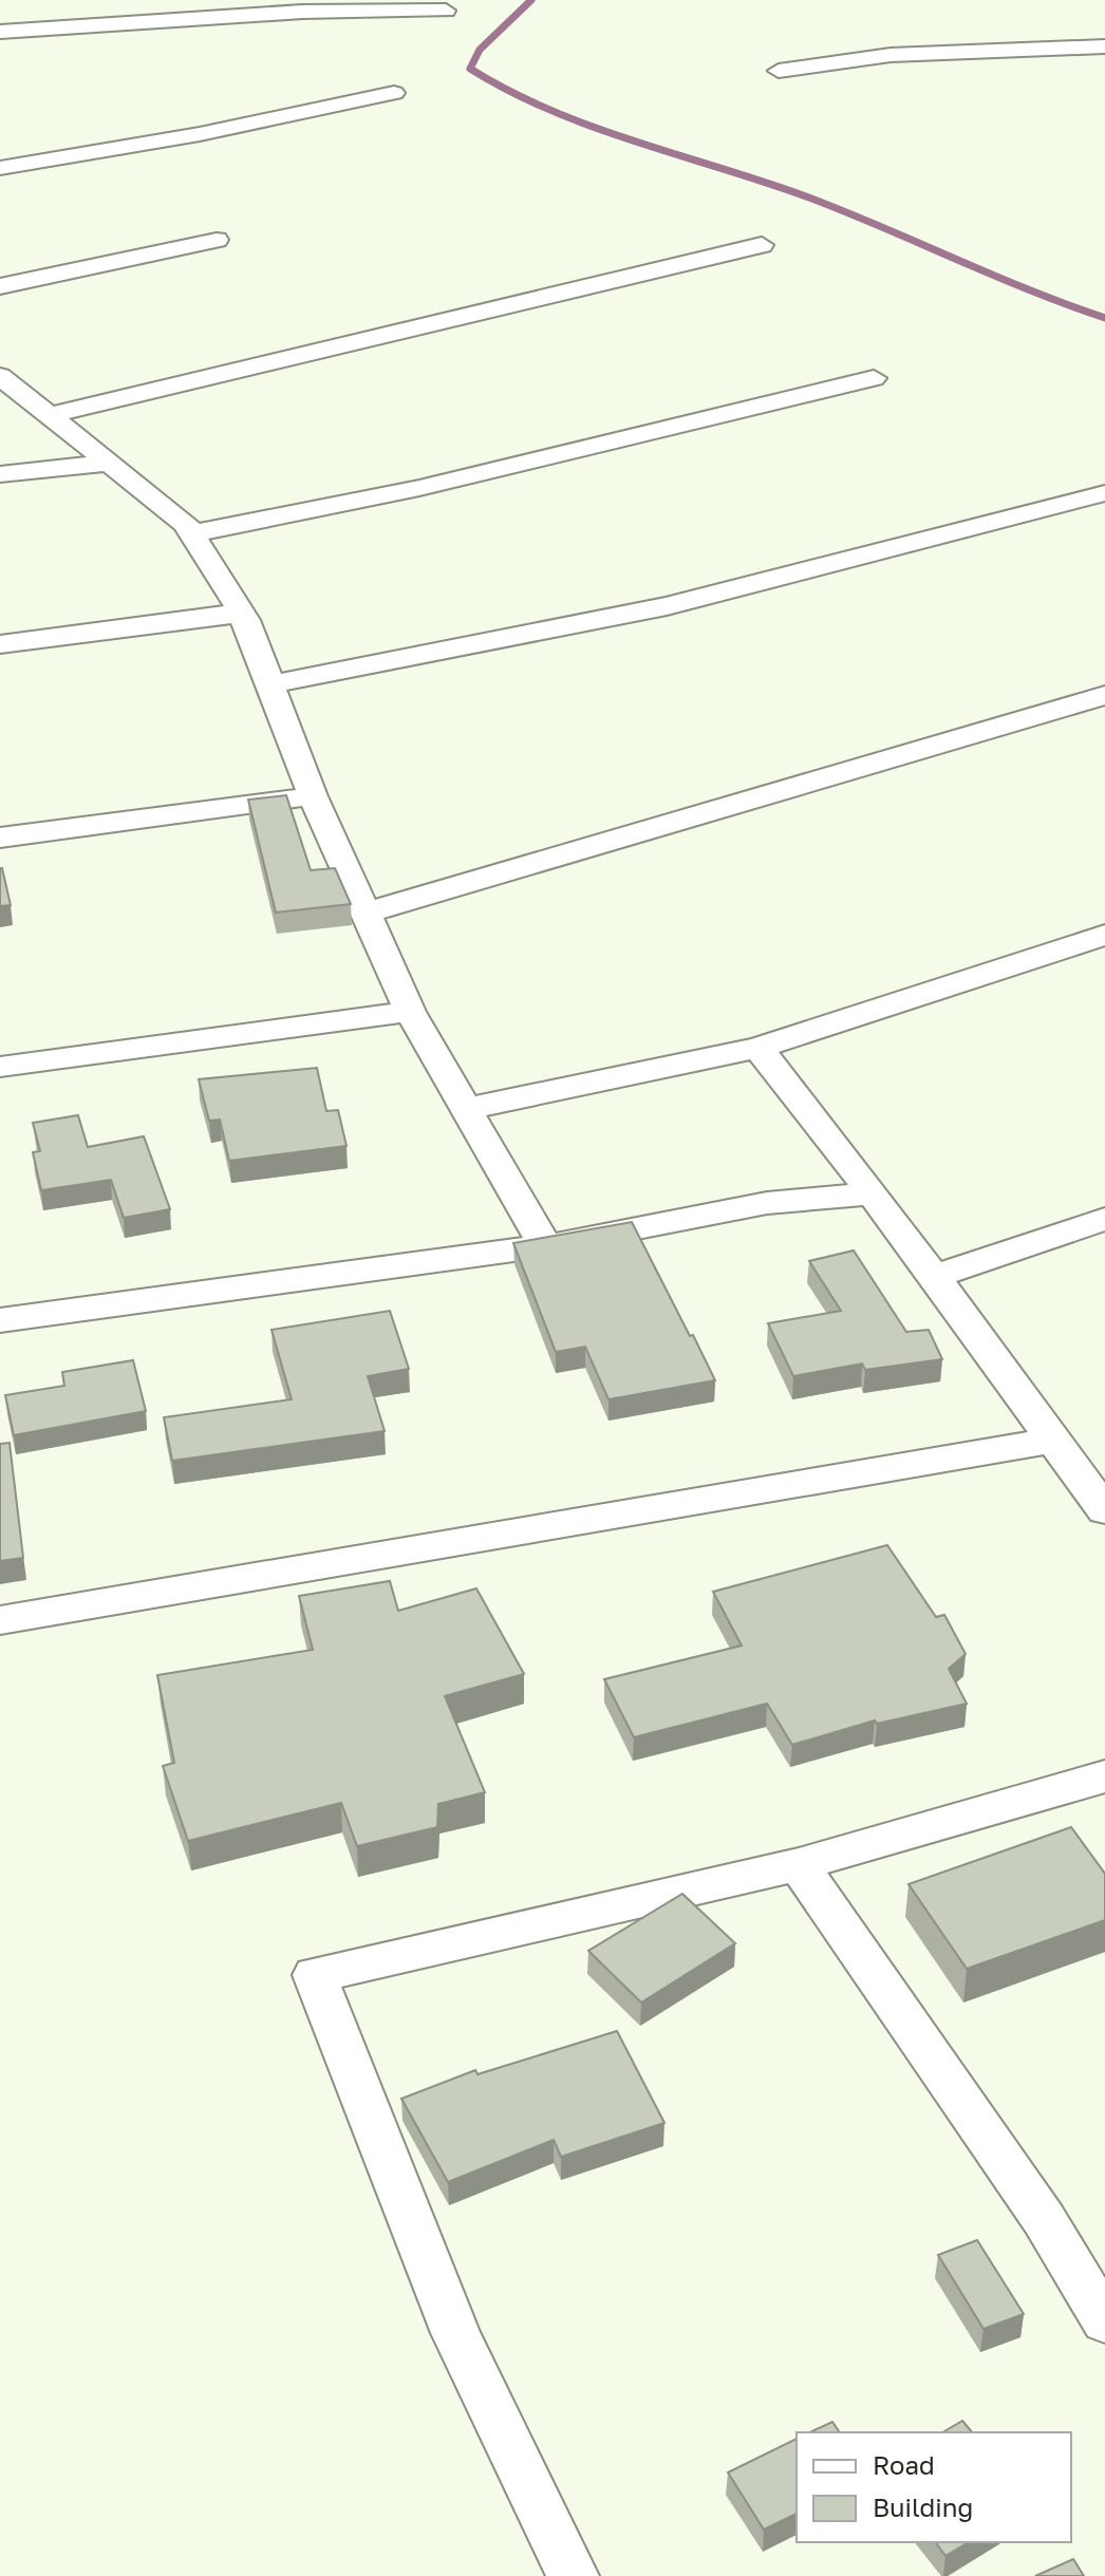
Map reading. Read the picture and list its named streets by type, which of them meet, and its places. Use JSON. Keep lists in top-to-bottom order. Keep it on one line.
{"legend":["Road","Building"]}
